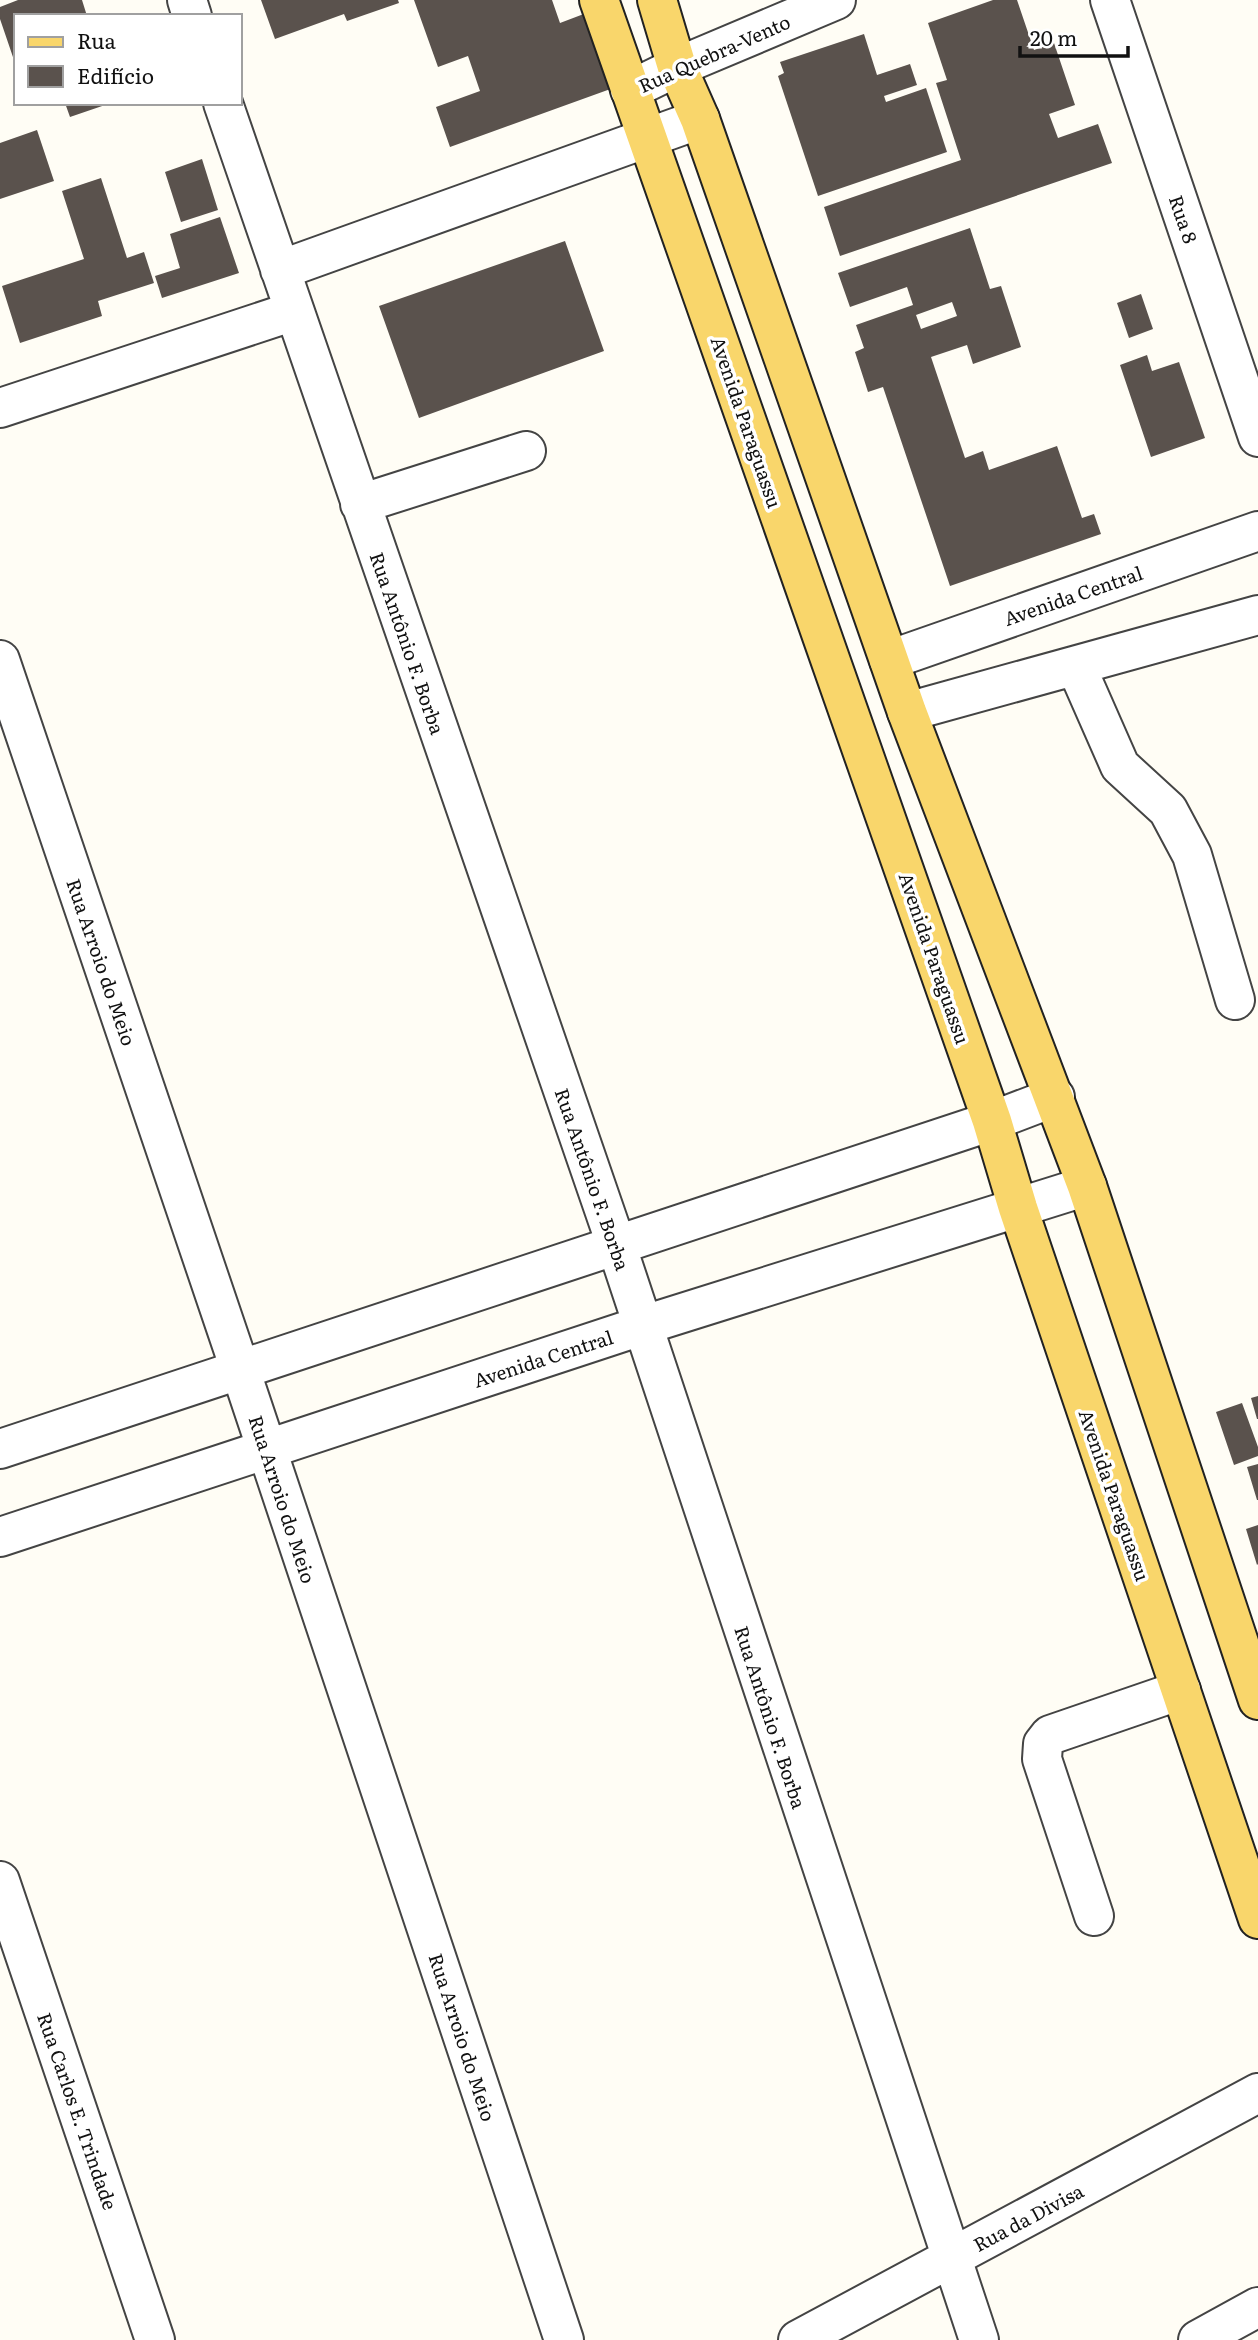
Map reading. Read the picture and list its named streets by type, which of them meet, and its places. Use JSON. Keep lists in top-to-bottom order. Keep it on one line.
{"streets":{"main road":["Avenida Paraguassu"],"street":["Rua Quebra-Vento","Rua 8","Avenida Central","Rua Antônio F. Borba","Rua Arroio do Meio","Rua Carlos E. Trindade","Rua da Divisa"]},"crossings":[["Rua Quebra-Vento","Avenida Paraguassu"],["Avenida Paraguassu","Avenida Central"],["Avenida Central","Rua Antônio F. Borba"],["Avenida Central","Rua Arroio do Meio"],["Rua Antônio F. Borba","Rua da Divisa"]],"legend":["Rua","Edifício"],"scale_bar":"20 m"}
